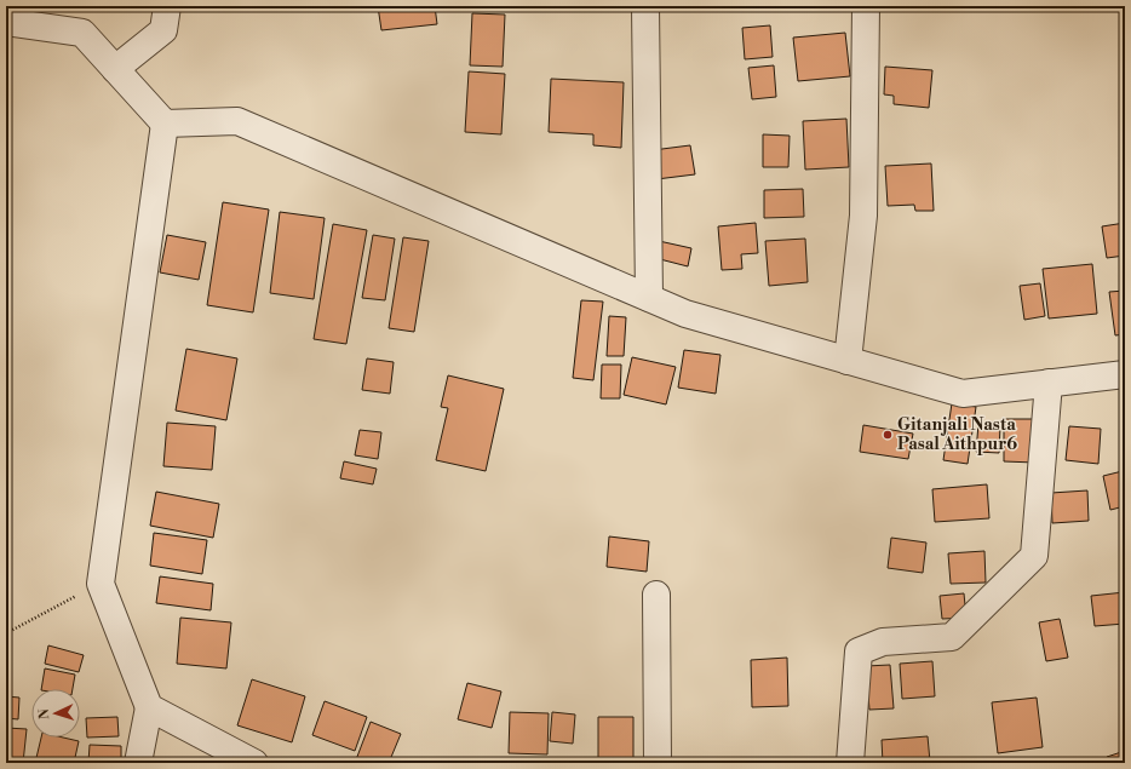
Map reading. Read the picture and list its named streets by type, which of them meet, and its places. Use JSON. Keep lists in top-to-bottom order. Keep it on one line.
{"places":["Gitanjali Nasta Pasal Aithpur6"],"north":"left"}
